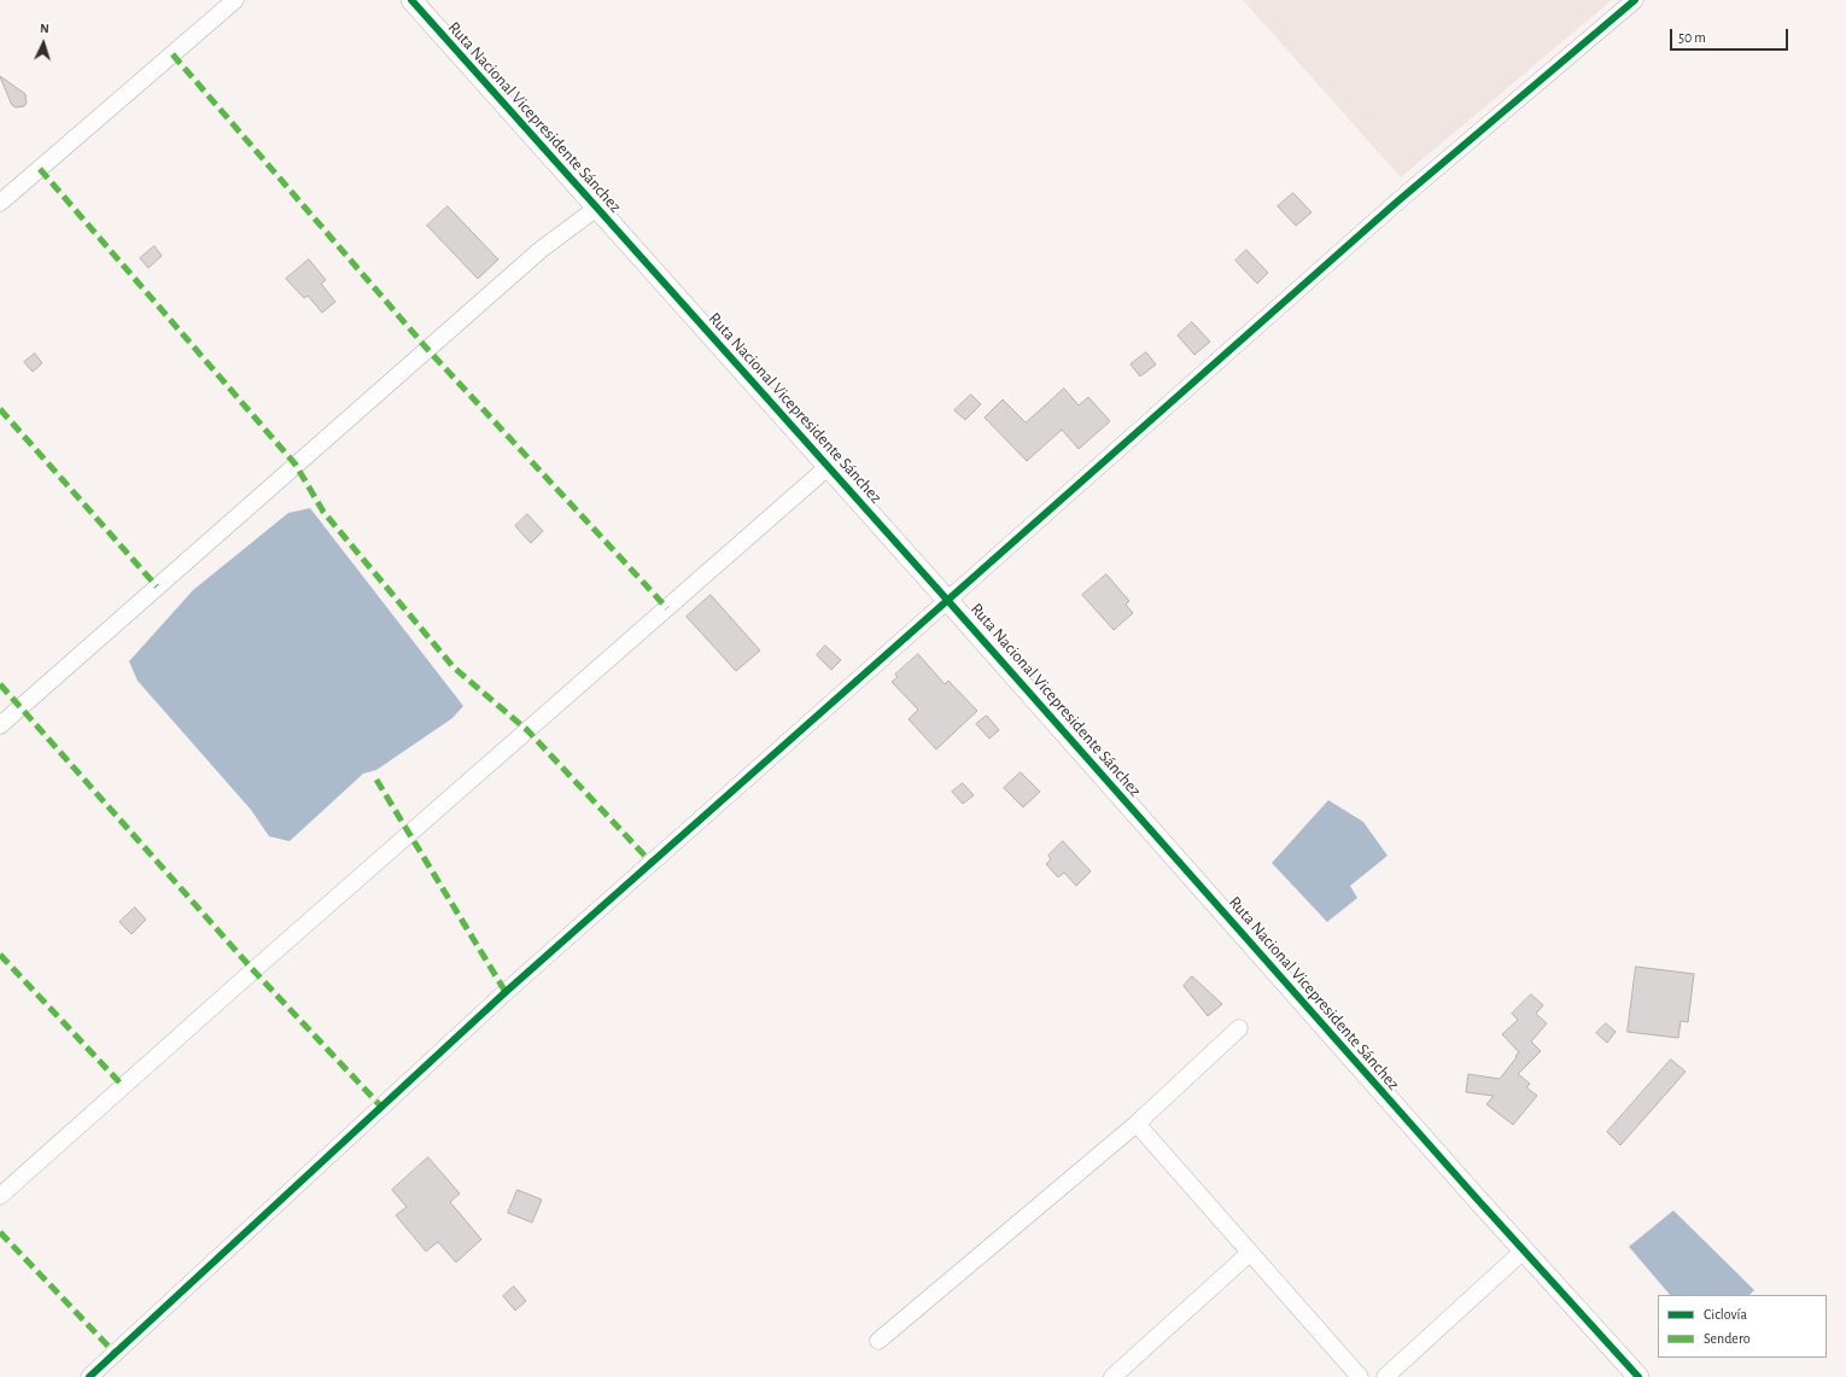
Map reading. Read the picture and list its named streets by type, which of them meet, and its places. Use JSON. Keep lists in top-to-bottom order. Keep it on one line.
{"streets":{"street":["Ruta Nacional Vicepresidente Sánchez"]},"legend":["Ciclovía","Sendero"],"scale_bar":"50 m","north":"top"}
